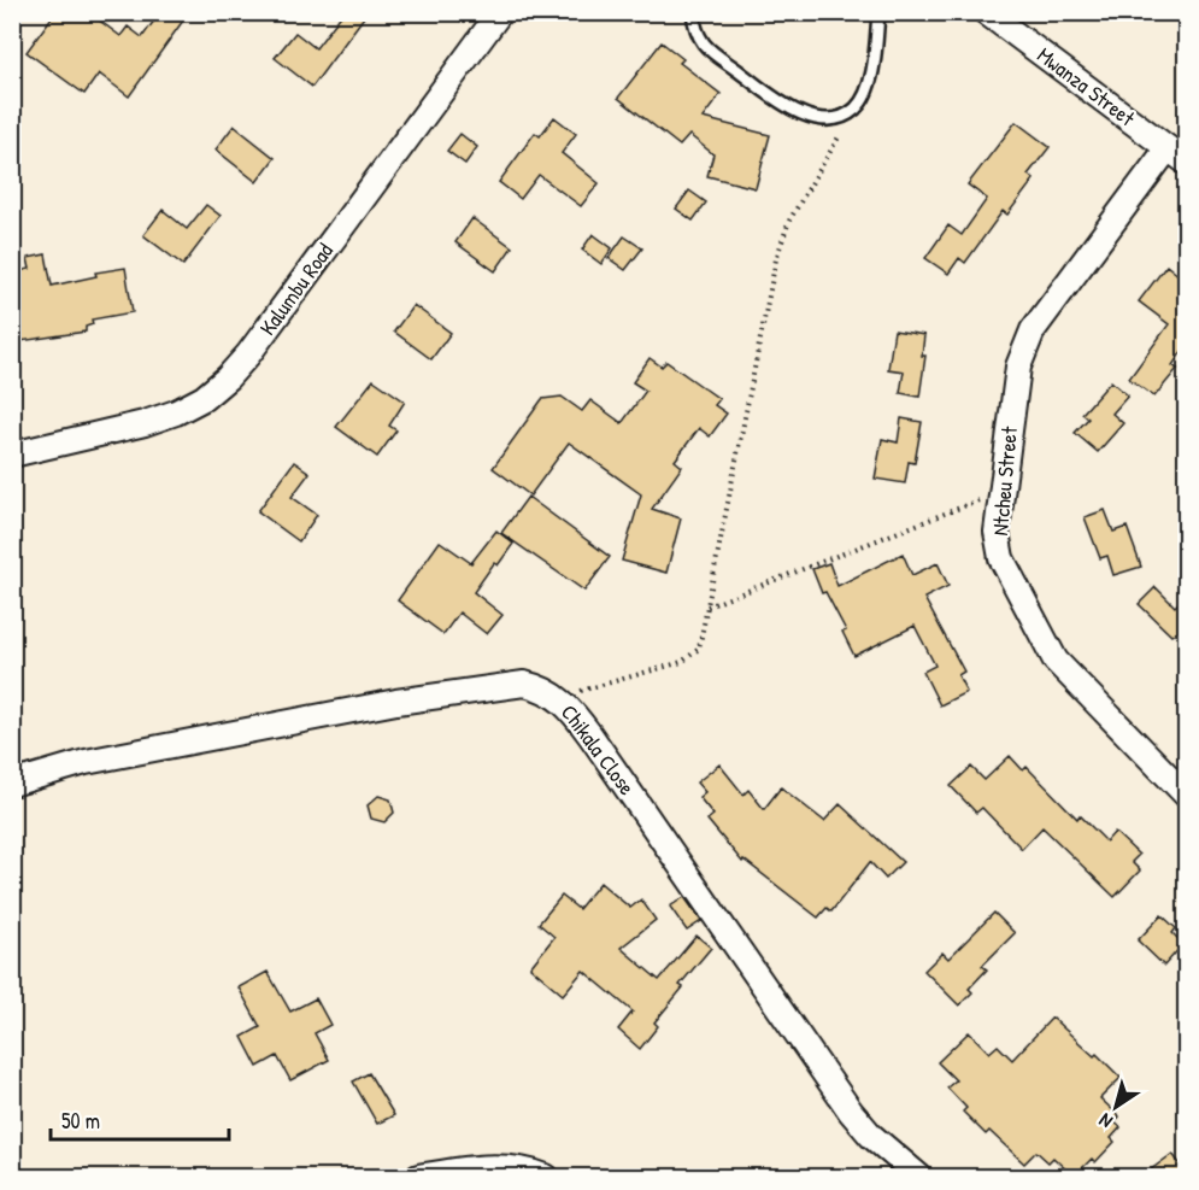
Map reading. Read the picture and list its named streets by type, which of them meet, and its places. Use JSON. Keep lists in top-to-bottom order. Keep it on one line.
{"streets":{"street":["Mwanza Street","Kalumbu Road","Ntcheu Street","Chikala Close"]},"crossings":[["Mwanza Street","Ntcheu Street"]],"scale_bar":"50 m","north":"bottom left"}
